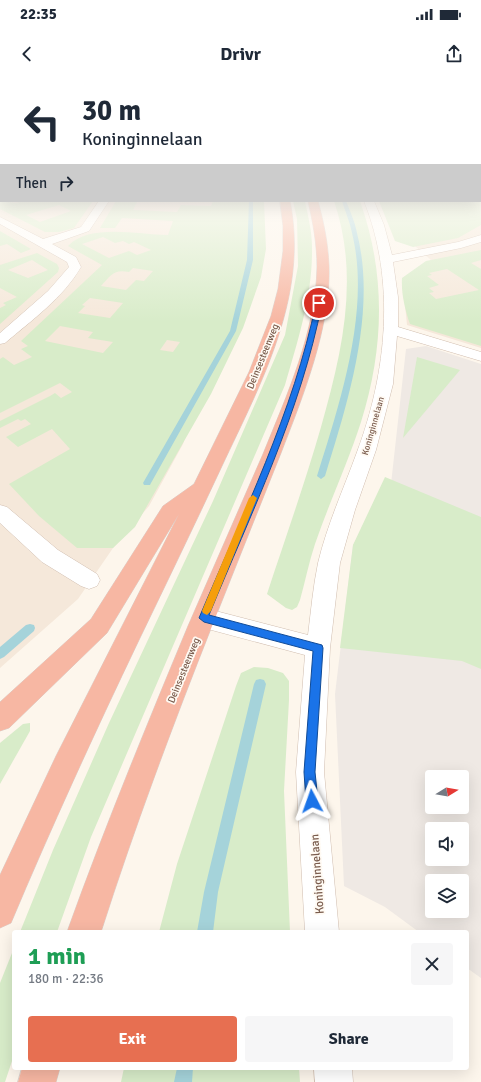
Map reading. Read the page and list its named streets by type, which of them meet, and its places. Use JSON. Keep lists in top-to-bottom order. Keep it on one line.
{"streets":{"highway":["Deinsesteenweg"],"street":["Koninginnelaan"]},"north":"right","page":{"status":"22:35","header":"Drivr","turn":["30 m","Koninginnelaan"],"then":"Then","heading":["1 min","180 m · 22:36"],"buttons":["Exit","Share"]}}
